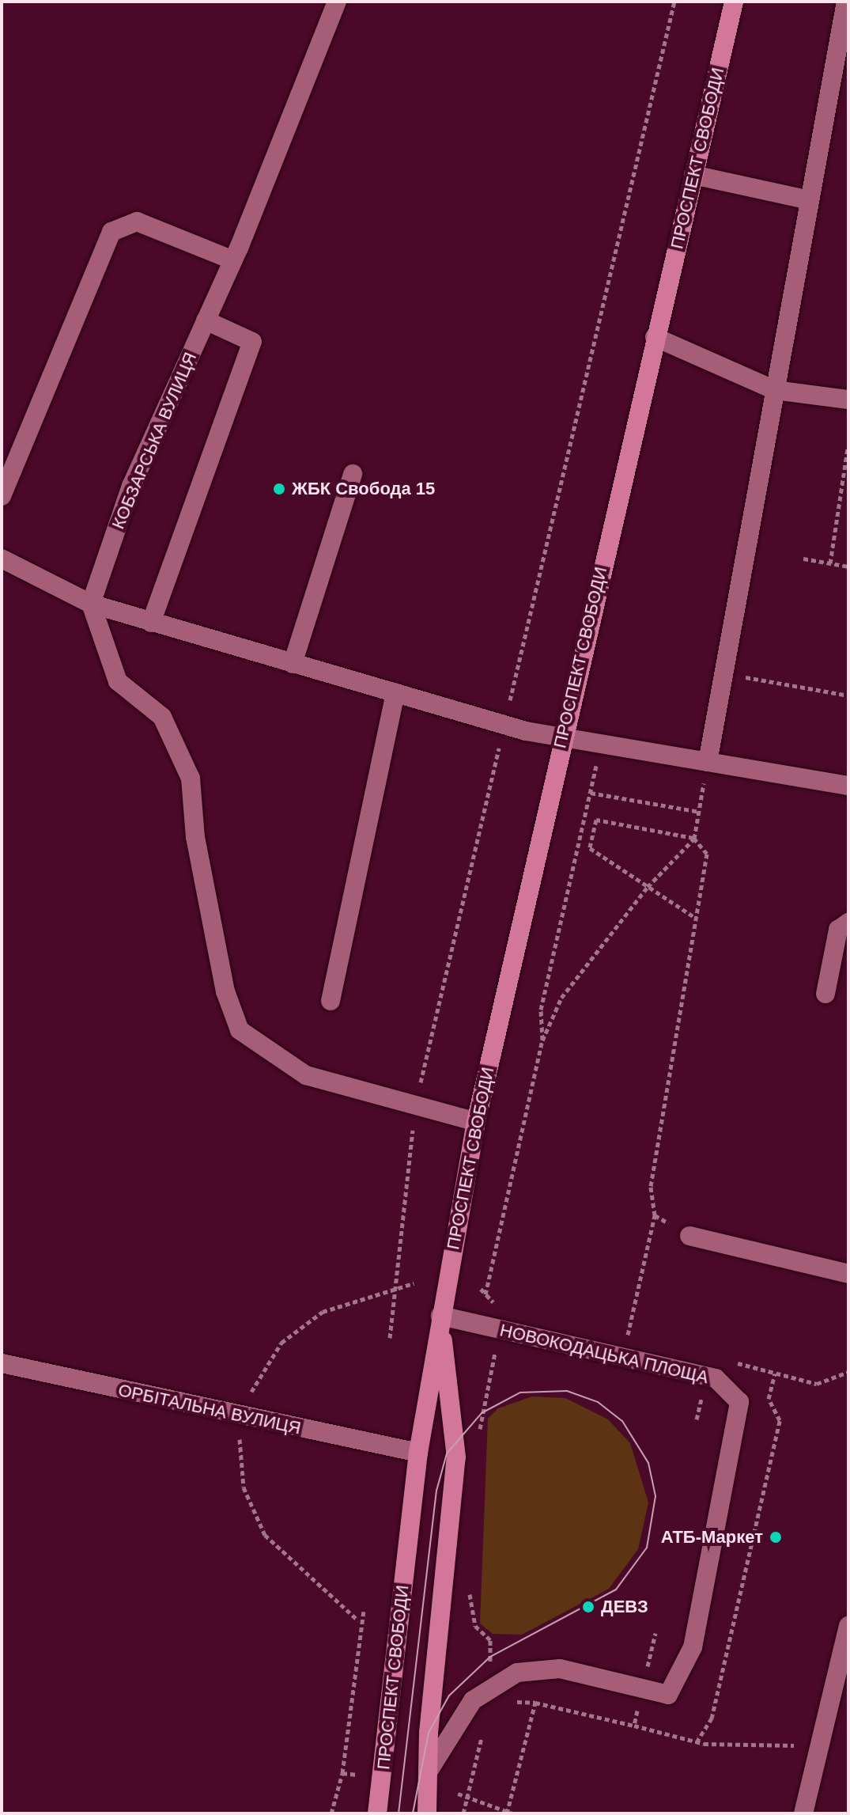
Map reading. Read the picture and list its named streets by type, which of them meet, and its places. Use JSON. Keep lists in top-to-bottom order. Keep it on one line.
{"streets":{"main road":["ПРОСПЕКТ СВОБОДИ"],"street":["КОБЗАРСЬКА ВУЛИЦЯ","НОВОКОДАЦЬКА ПЛОЩА","ОРБІТАЛЬНА ВУЛИЦЯ"]},"crossings":[["ПРОСПЕКТ СВОБОДИ","НОВОКОДАЦЬКА ПЛОЩА"],["ПРОСПЕКТ СВОБОДИ","ОРБІТАЛЬНА ВУЛИЦЯ"]],"places":["ЖБК Свобода 15","АТБ-Маркет","ДЕВЗ"]}
